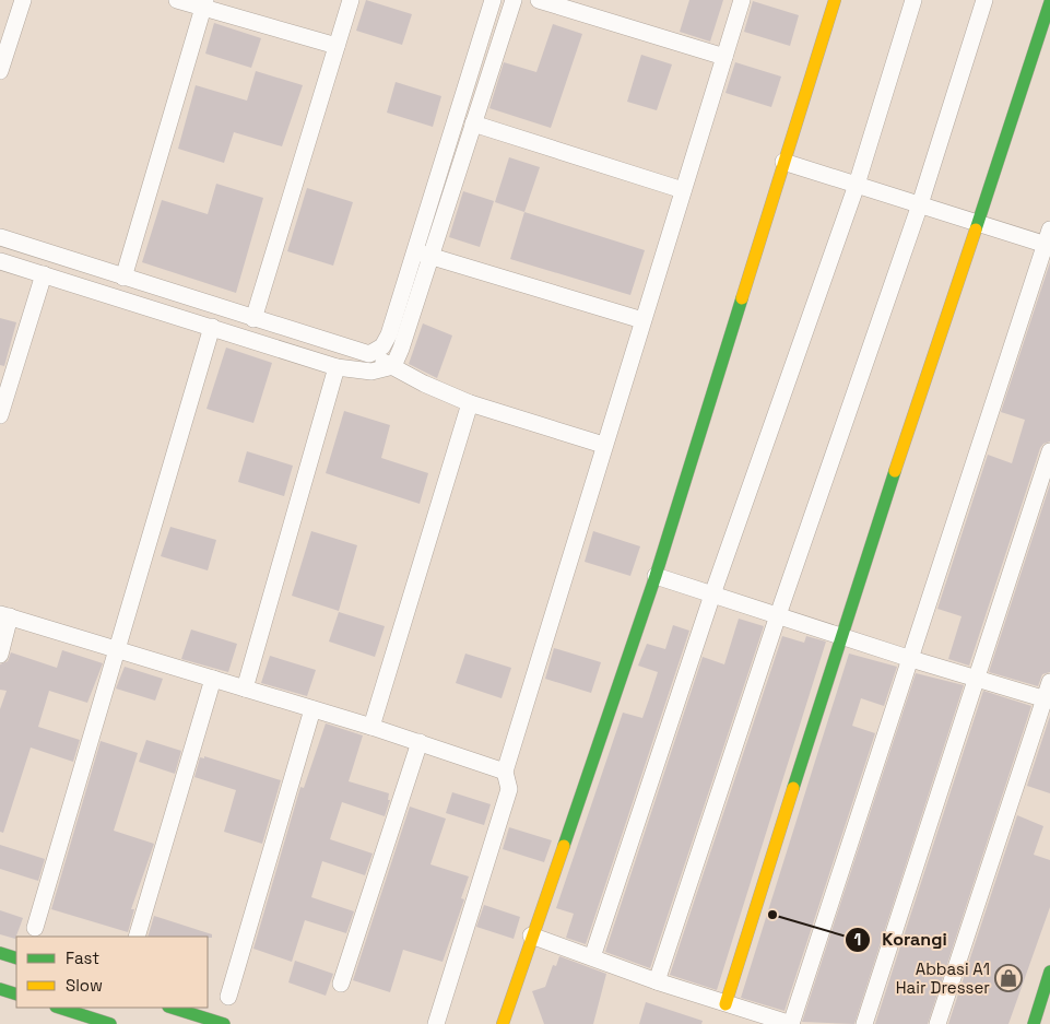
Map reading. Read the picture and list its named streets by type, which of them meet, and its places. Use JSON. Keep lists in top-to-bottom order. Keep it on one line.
{"places":{"other":["Korangi"],"shop":["Abbasi A1 Hair Dresser"]},"legend":["Fast","Slow"]}
